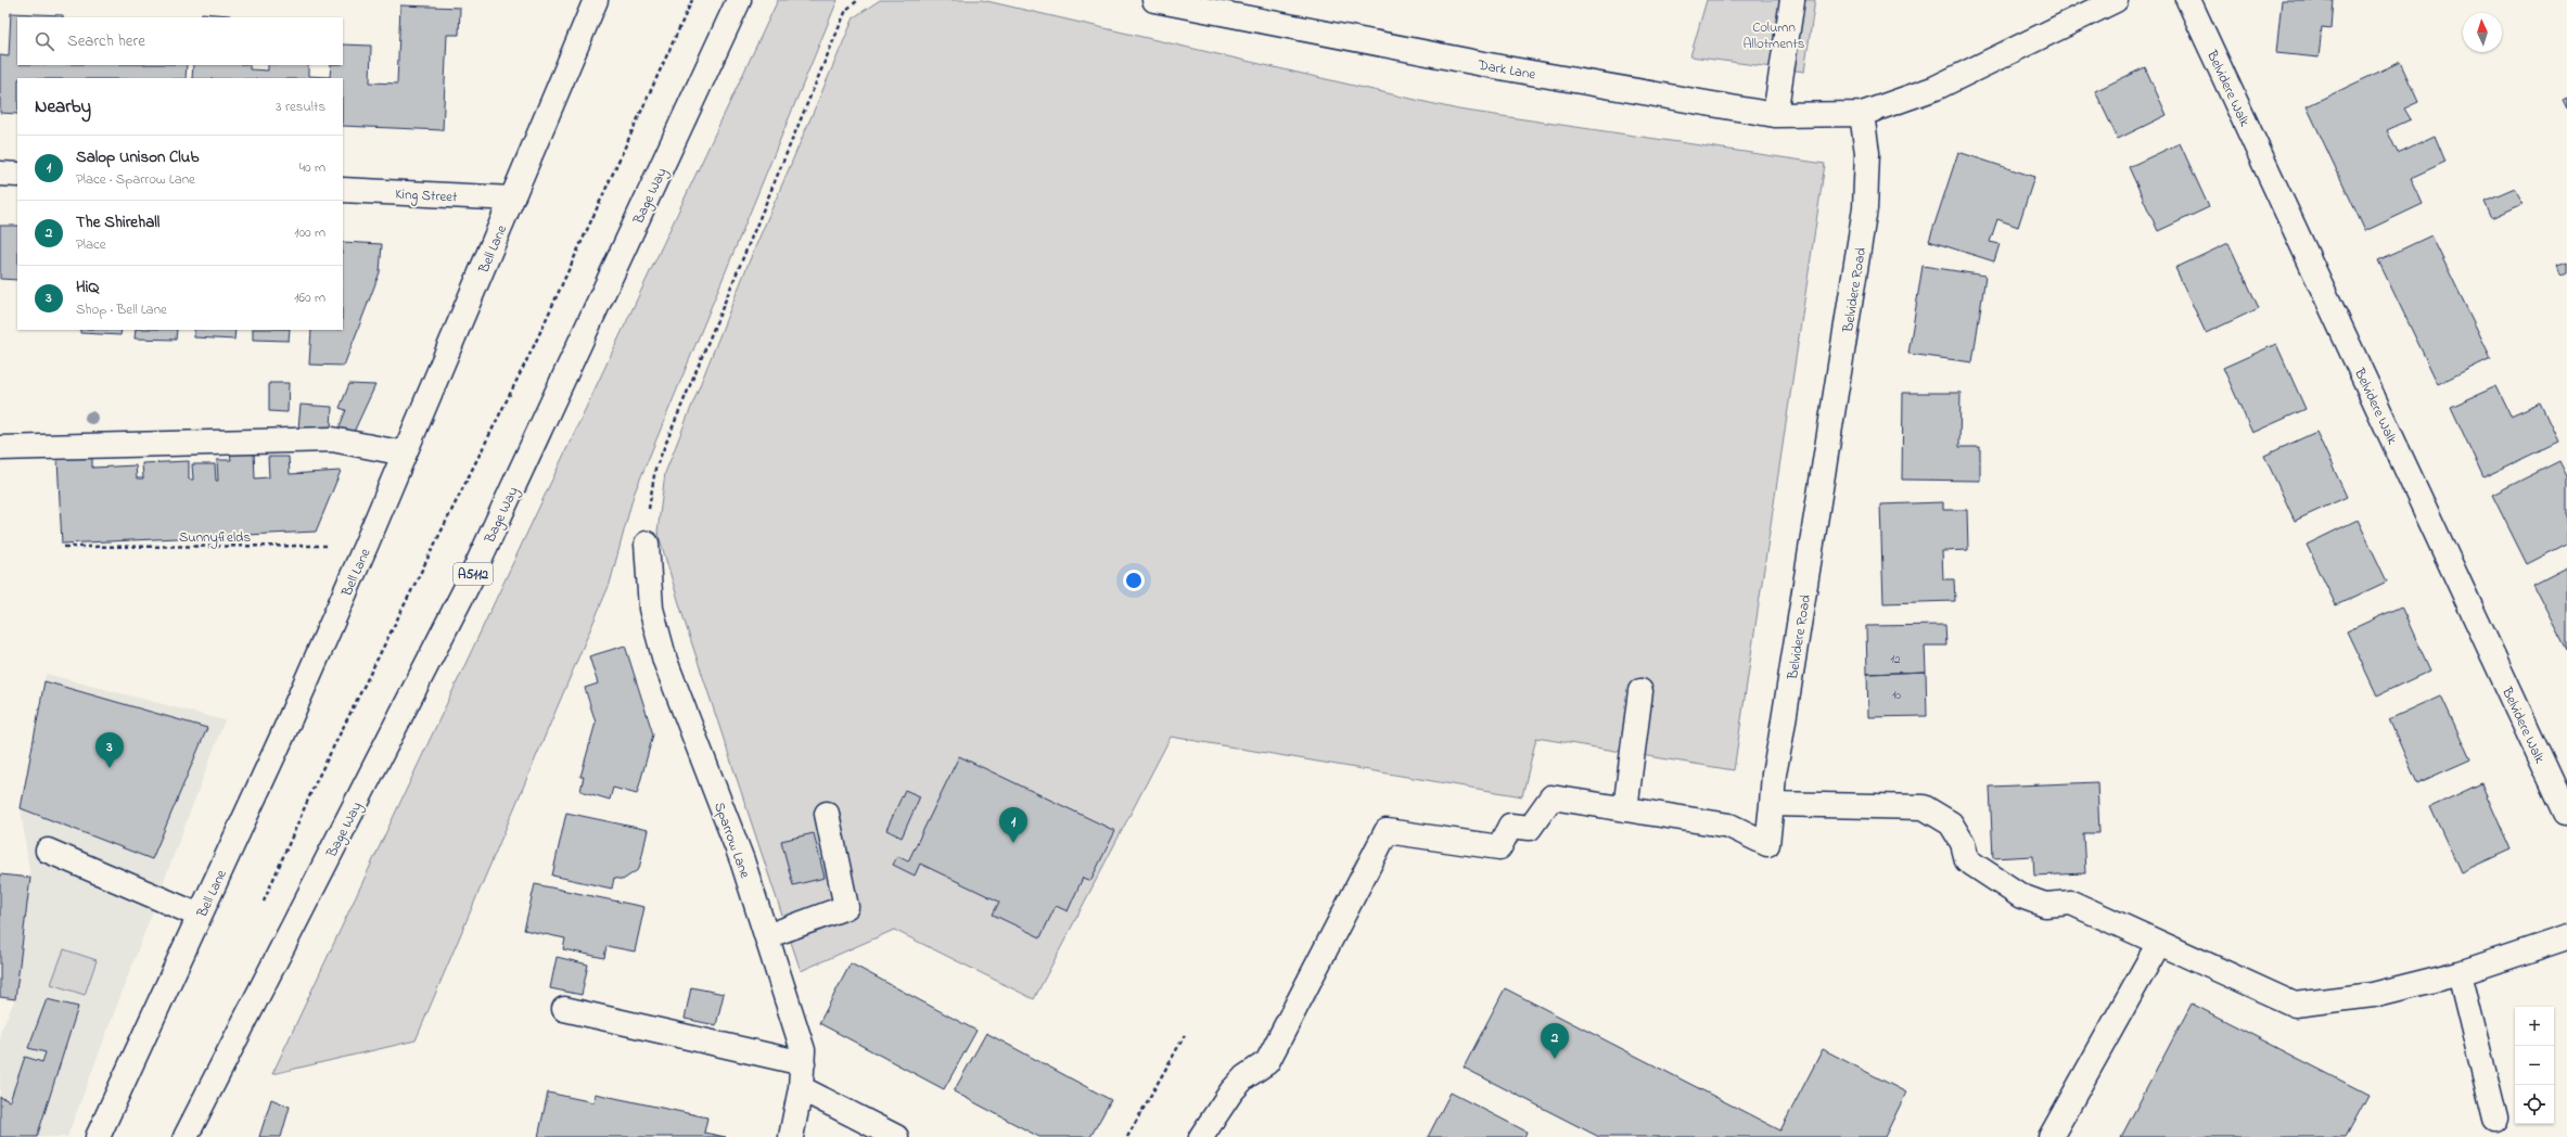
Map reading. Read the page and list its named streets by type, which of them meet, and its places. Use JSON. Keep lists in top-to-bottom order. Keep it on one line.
{"streets":{"street":["Dark Lane","Belvidere Walk","King Street","Bage Way","Bell Lane","Belvidere Road","A5112","Sparrow Lane"],"path":["Sunnyfields"]},"crossings":[["Dark Lane","Belvidere Road"],["King Street","Bell Lane"],["Bell Lane","Sunnyfields"]],"parks":["Column Allotments"],"house_numbers":["12","10"],"north":"top","page":{"search":"Search here","heading":["Nearby","3 results"],"list":[{"mark":"1","name":"Salop Unison Club","note":"Place · Sparrow Lane","value":"40 m"},{"mark":"2","name":"The Shirehall","note":"Place","value":"100 m"},{"mark":"3","name":"HiQ","note":"Shop · Bell Lane","value":"160 m"}],"pins":["3","1","2"],"map_buttons":["+","−"]}}
